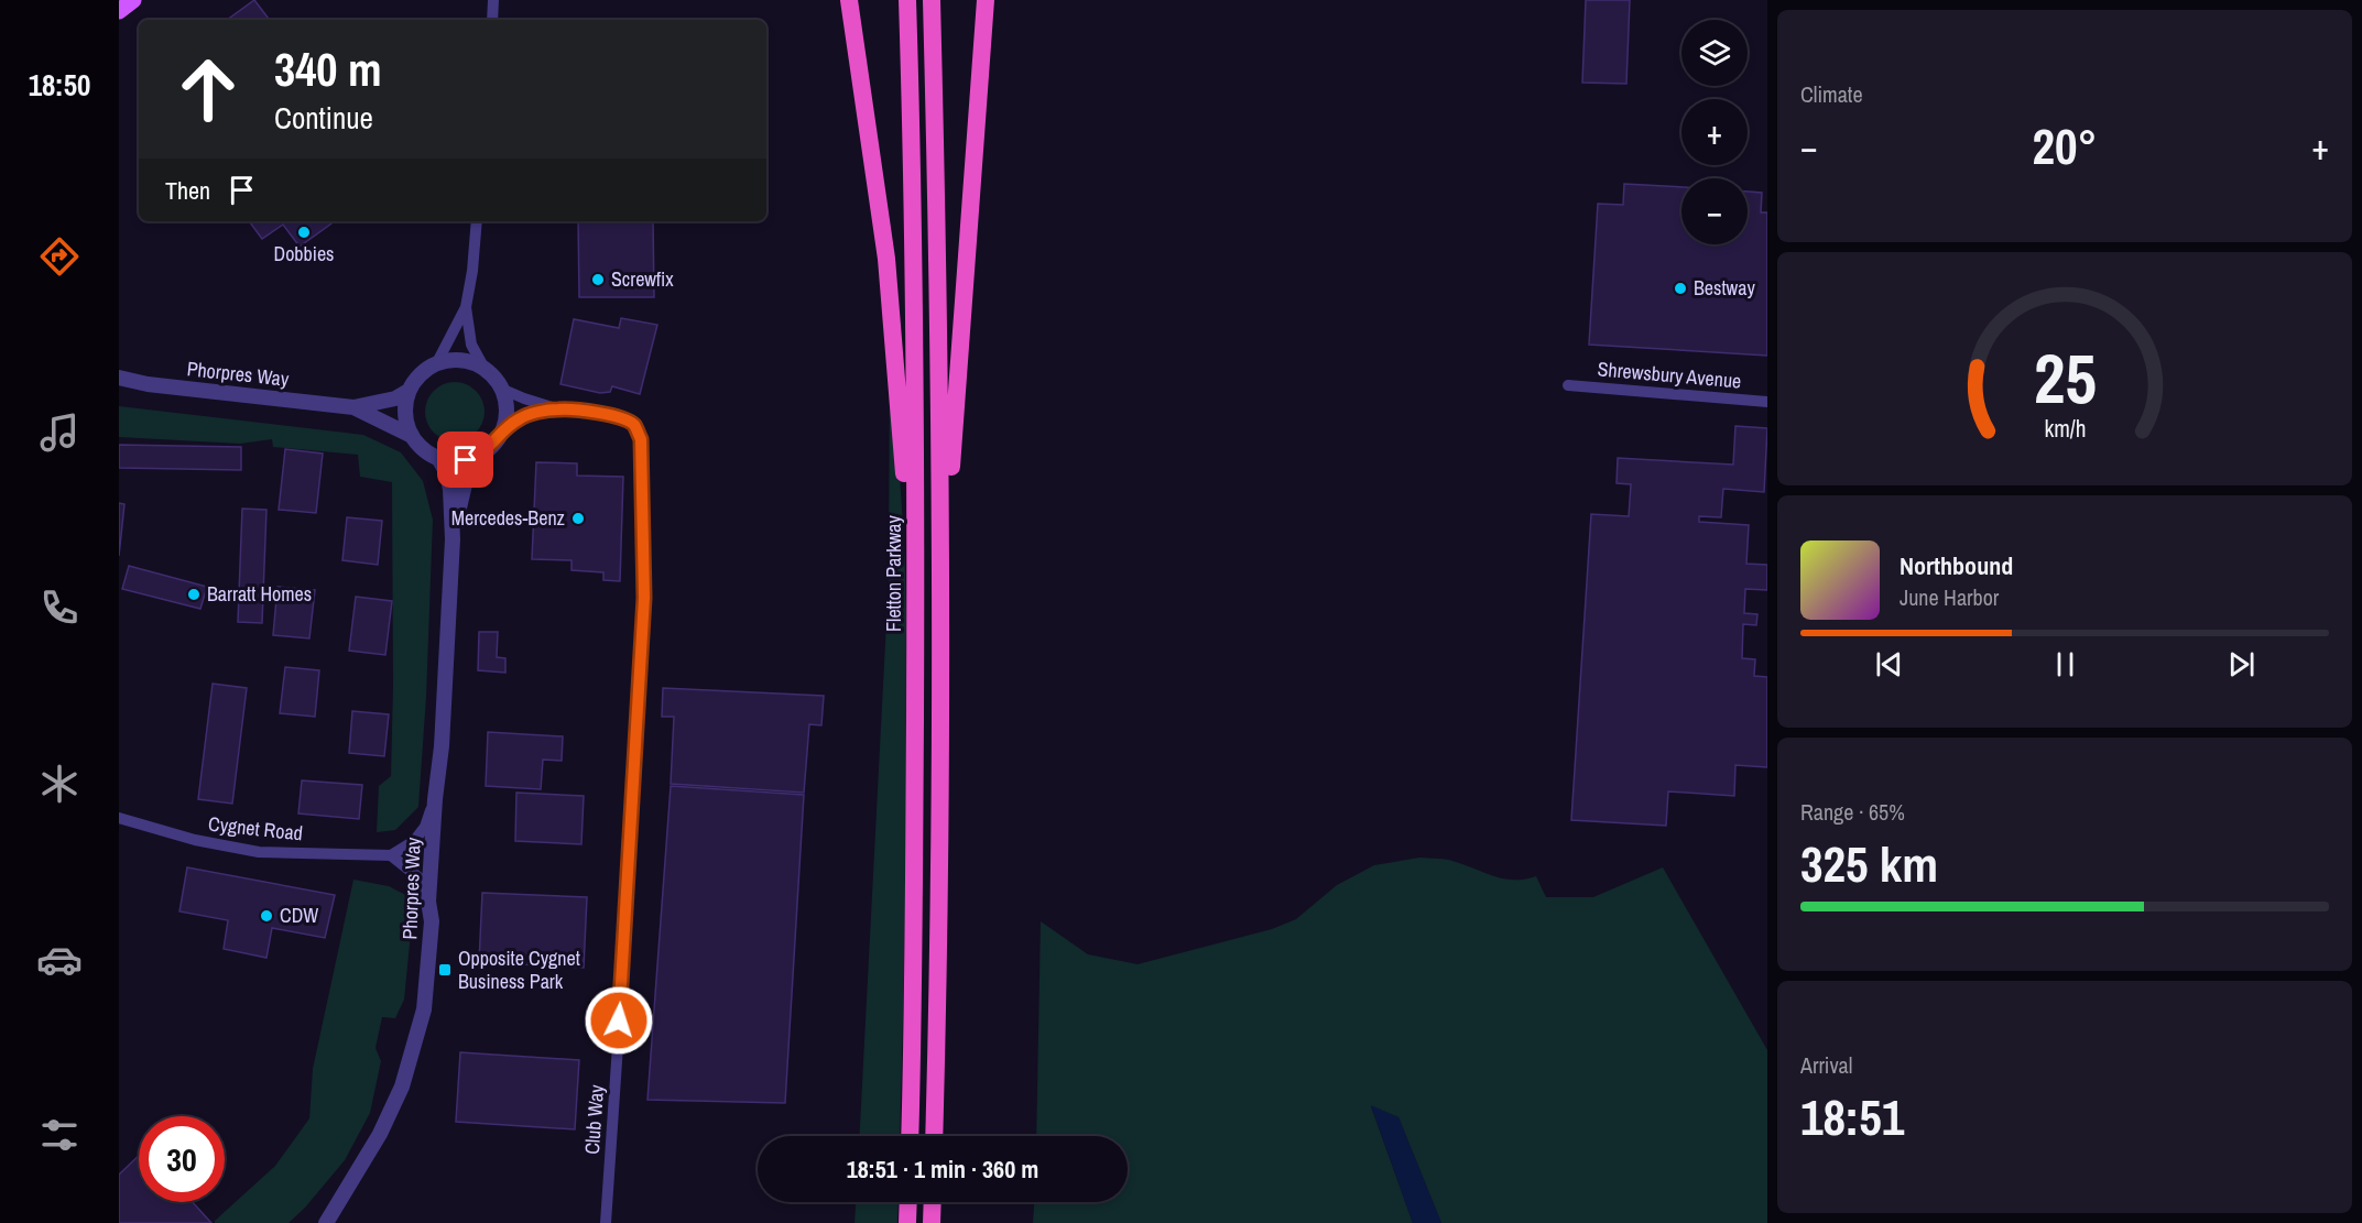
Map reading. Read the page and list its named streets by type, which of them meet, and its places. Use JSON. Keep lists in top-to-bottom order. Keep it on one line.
{"streets":{"highway":["Fletton Parkway"],"street":["Phorpres Way","Shrewsbury Avenue","Cygnet Road","Club Way"]},"crossings":[["Phorpres Way","Club Way"]],"places":{"other":["Dobbies","Screwfix","Bestway","Mercedes-Benz","Barratt Homes","CDW"],"transit":["Opposite Cygnet Business Park"]},"page":{"tabs":"18:50","tile":["Climate",["Range · 65%","325 km"],["Arrival","18:51"]],"map_buttons":["+","−"],"turn":["340 m","Continue"],"heat":["−","20°","+"],"then":"Then","song":["Northbound","June Harbor"],"limit":"30","trip":"18:51 · 1 min · 360 m","gauge":["25","km/h"]}}
